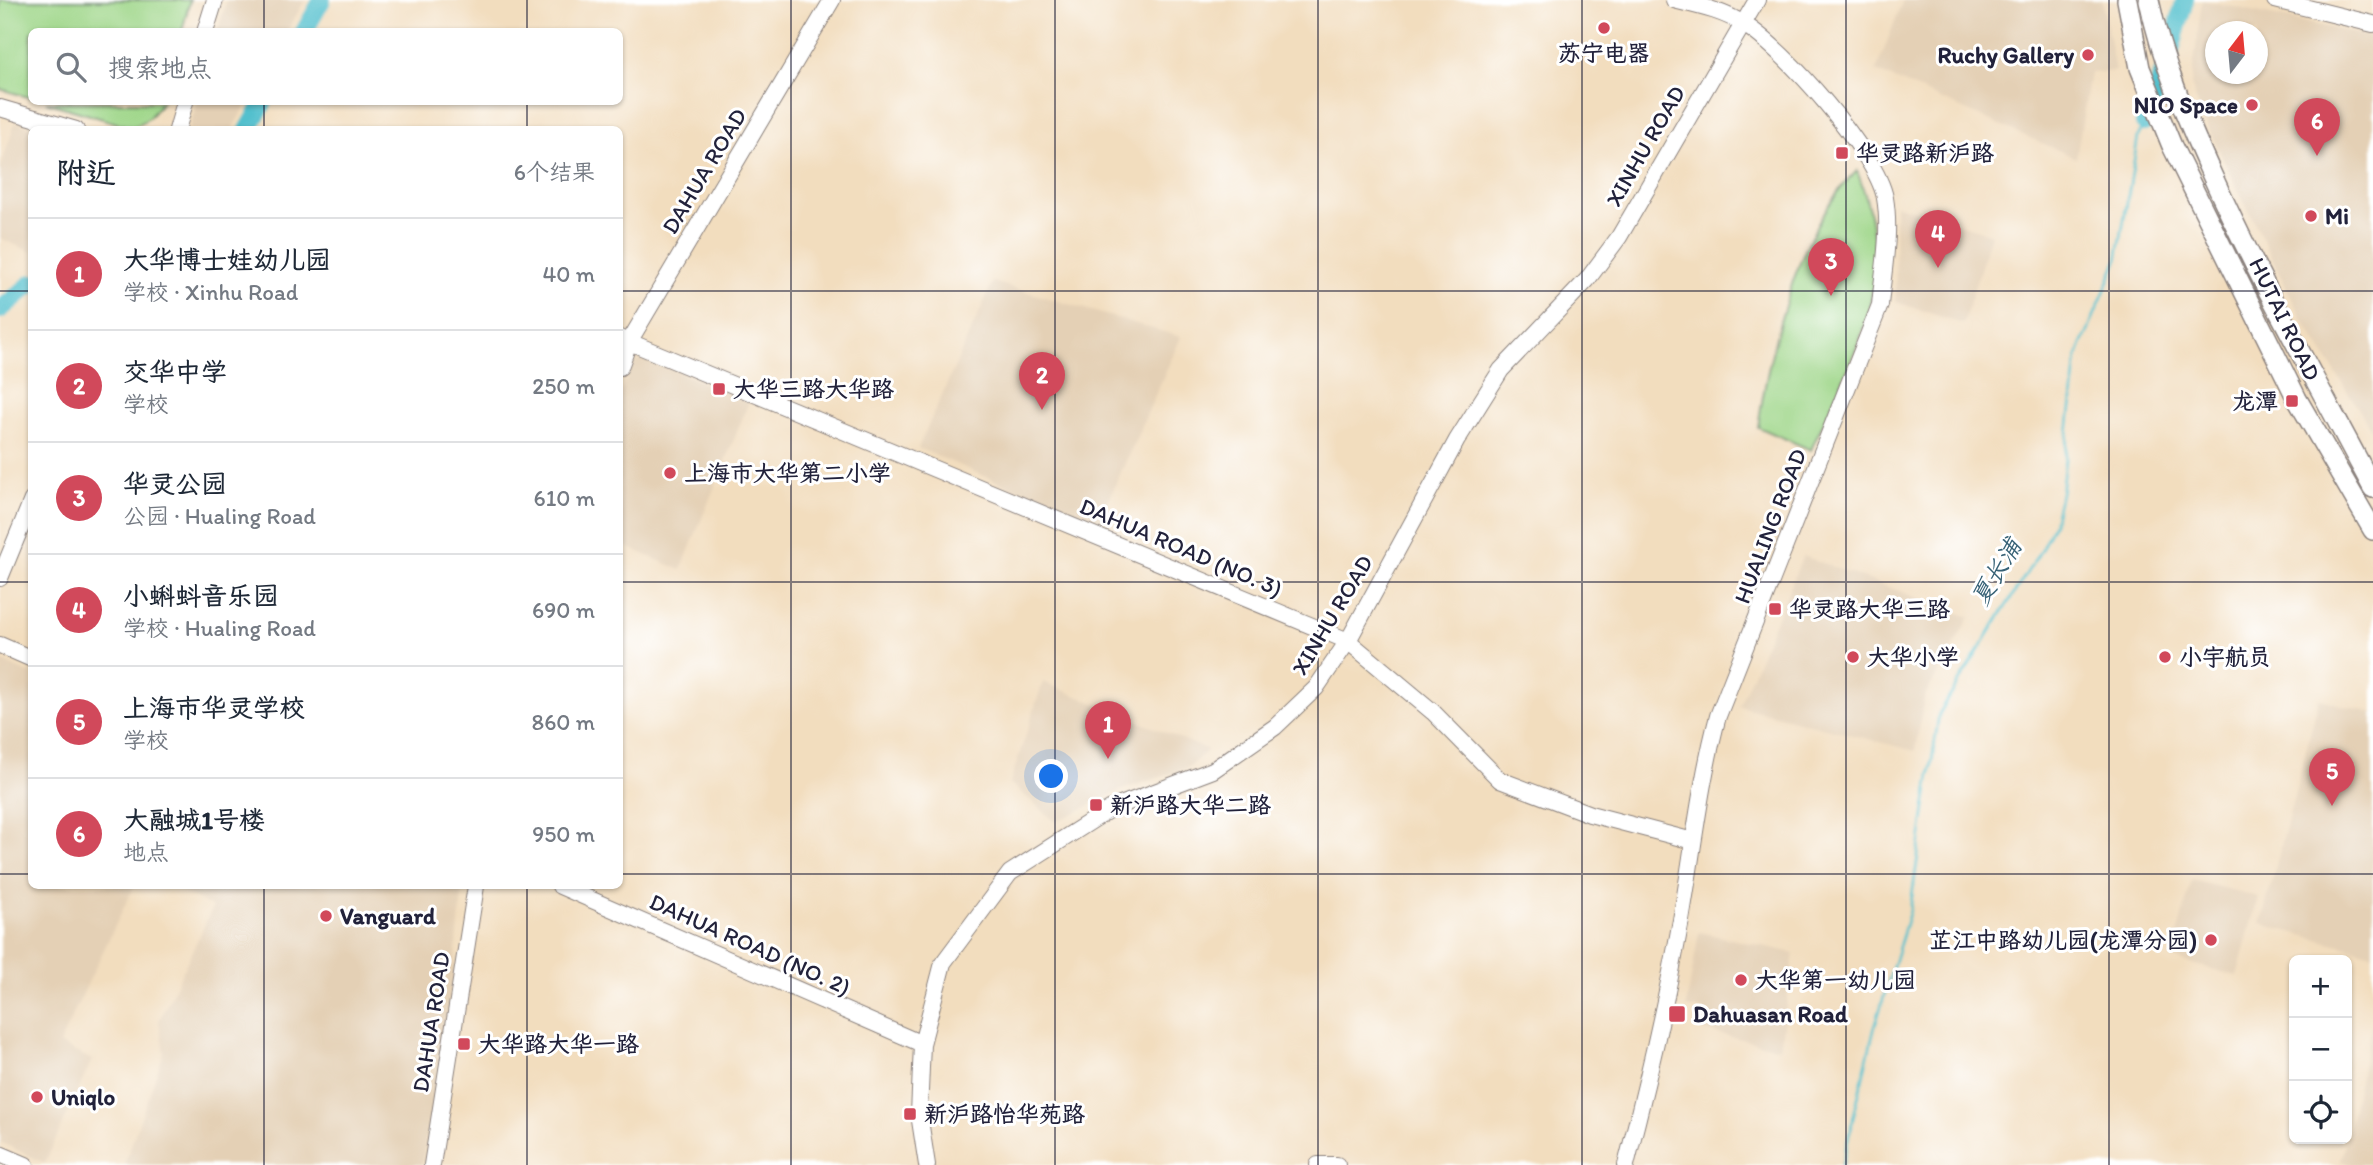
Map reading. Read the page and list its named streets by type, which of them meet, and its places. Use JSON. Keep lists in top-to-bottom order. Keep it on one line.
{"streets":{"main road":["HUTAI ROAD"],"street":["XINHU ROAD","DAHUA ROAD","HUALING ROAD","DAHUA ROAD (NO. 3)","DAHUA ROAD (NO. 2)"]},"crossings":[["XINHU ROAD","HUALING ROAD"],["XINHU ROAD","DAHUA ROAD (NO. 3)"],["XINHU ROAD","DAHUA ROAD (NO. 2)"],["DAHUA ROAD","DAHUA ROAD (NO. 3)"],["HUALING ROAD","DAHUA ROAD (NO. 3)"]],"water":["夏长浦"],"places":{"other":["苏宁电器","Ruchy Gallery","NIO Space","Mi","上海市大华第二小学","大华小学","小宇航员","Vanguard","芷江中路幼儿园(龙潭分园)","大华第一幼儿园","Uniqlo"],"transit":["华灵路新沪路","大华三路大华路","龙潭","华灵路大华三路","新沪路大华二路","Dahuasan Road","大华路大华一路","新沪路怡华苑路"]},"north":"top","page":{"search":"搜索地点","pins":["6","4","3","2","1","5"],"heading":["附近","6个结果"],"list":[{"mark":"1","name":"大华博士娃幼儿园","note":"学校 · Xinhu Road","value":"40 m"},{"mark":"2","name":"交华中学","note":"学校","value":"250 m"},{"mark":"3","name":"华灵公园","note":"公园 · Hualing Road","value":"610 m"},{"mark":"4","name":"小蝌蚪音乐园","note":"学校 · Hualing Road","value":"690 m"},{"mark":"5","name":"上海市华灵学校","note":"学校","value":"860 m"},{"mark":"6","name":"大融城1号楼","note":"地点","value":"950 m"}],"map_buttons":["+","−"]}}
